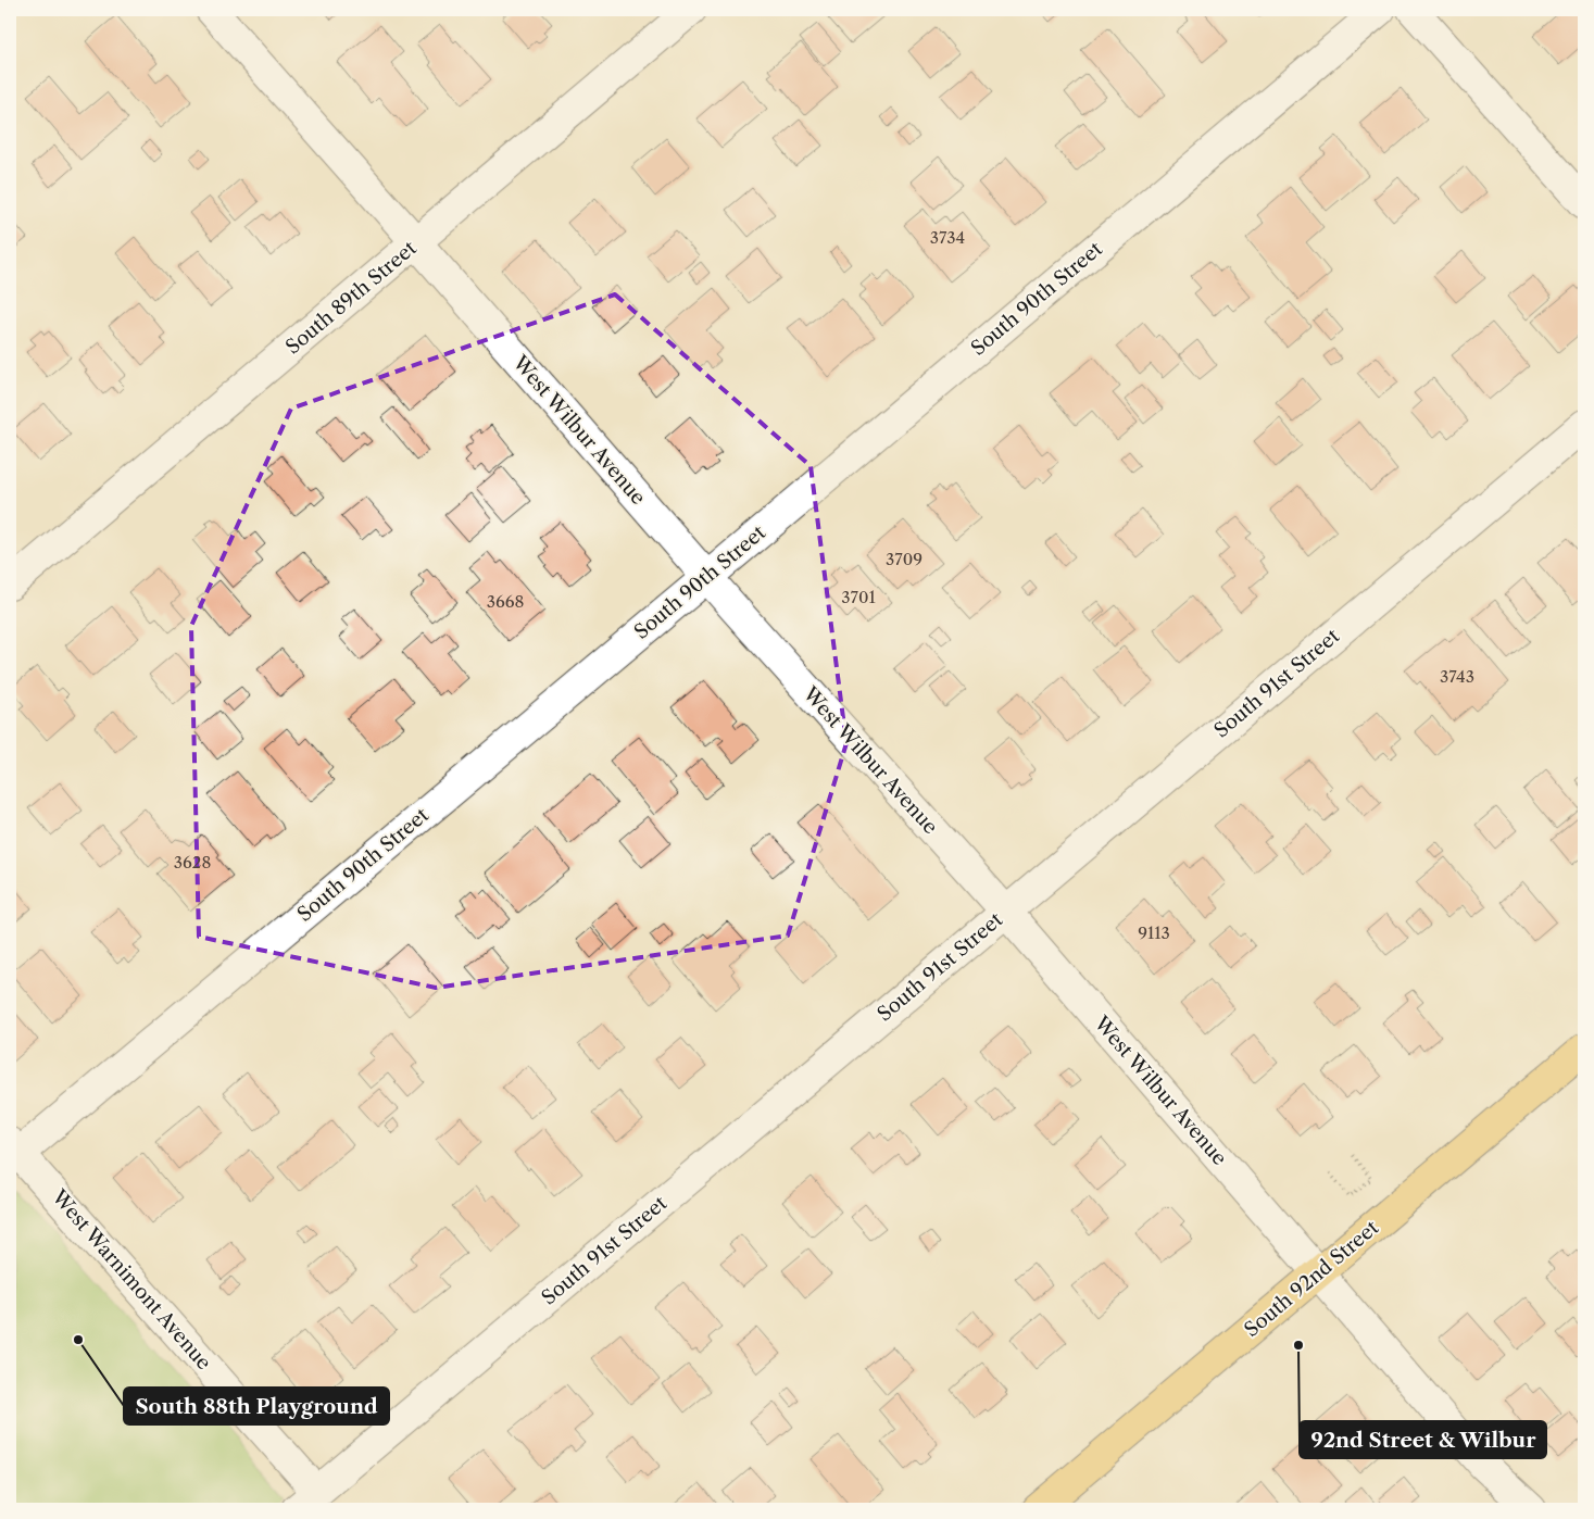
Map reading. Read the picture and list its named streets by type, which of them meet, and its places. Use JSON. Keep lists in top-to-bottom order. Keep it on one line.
{"streets":{"main road":["South 92nd Street"],"street":["South 89th Street","South 90th Street","West Wilbur Avenue","South 91st Street","West Warnimont Avenue"]},"crossings":[["South 89th Street","West Wilbur Avenue"],["South 90th Street","West Wilbur Avenue"],["South 90th Street","West Warnimont Avenue"],["West Wilbur Avenue","South 91st Street"],["West Wilbur Avenue","South 92nd Street"],["South 91st Street","West Warnimont Avenue"]],"places":["South 88th Playground","92nd Street & Wilbur"],"house_numbers":["3734","3709","3701","3668","3743","3628","9113"]}
